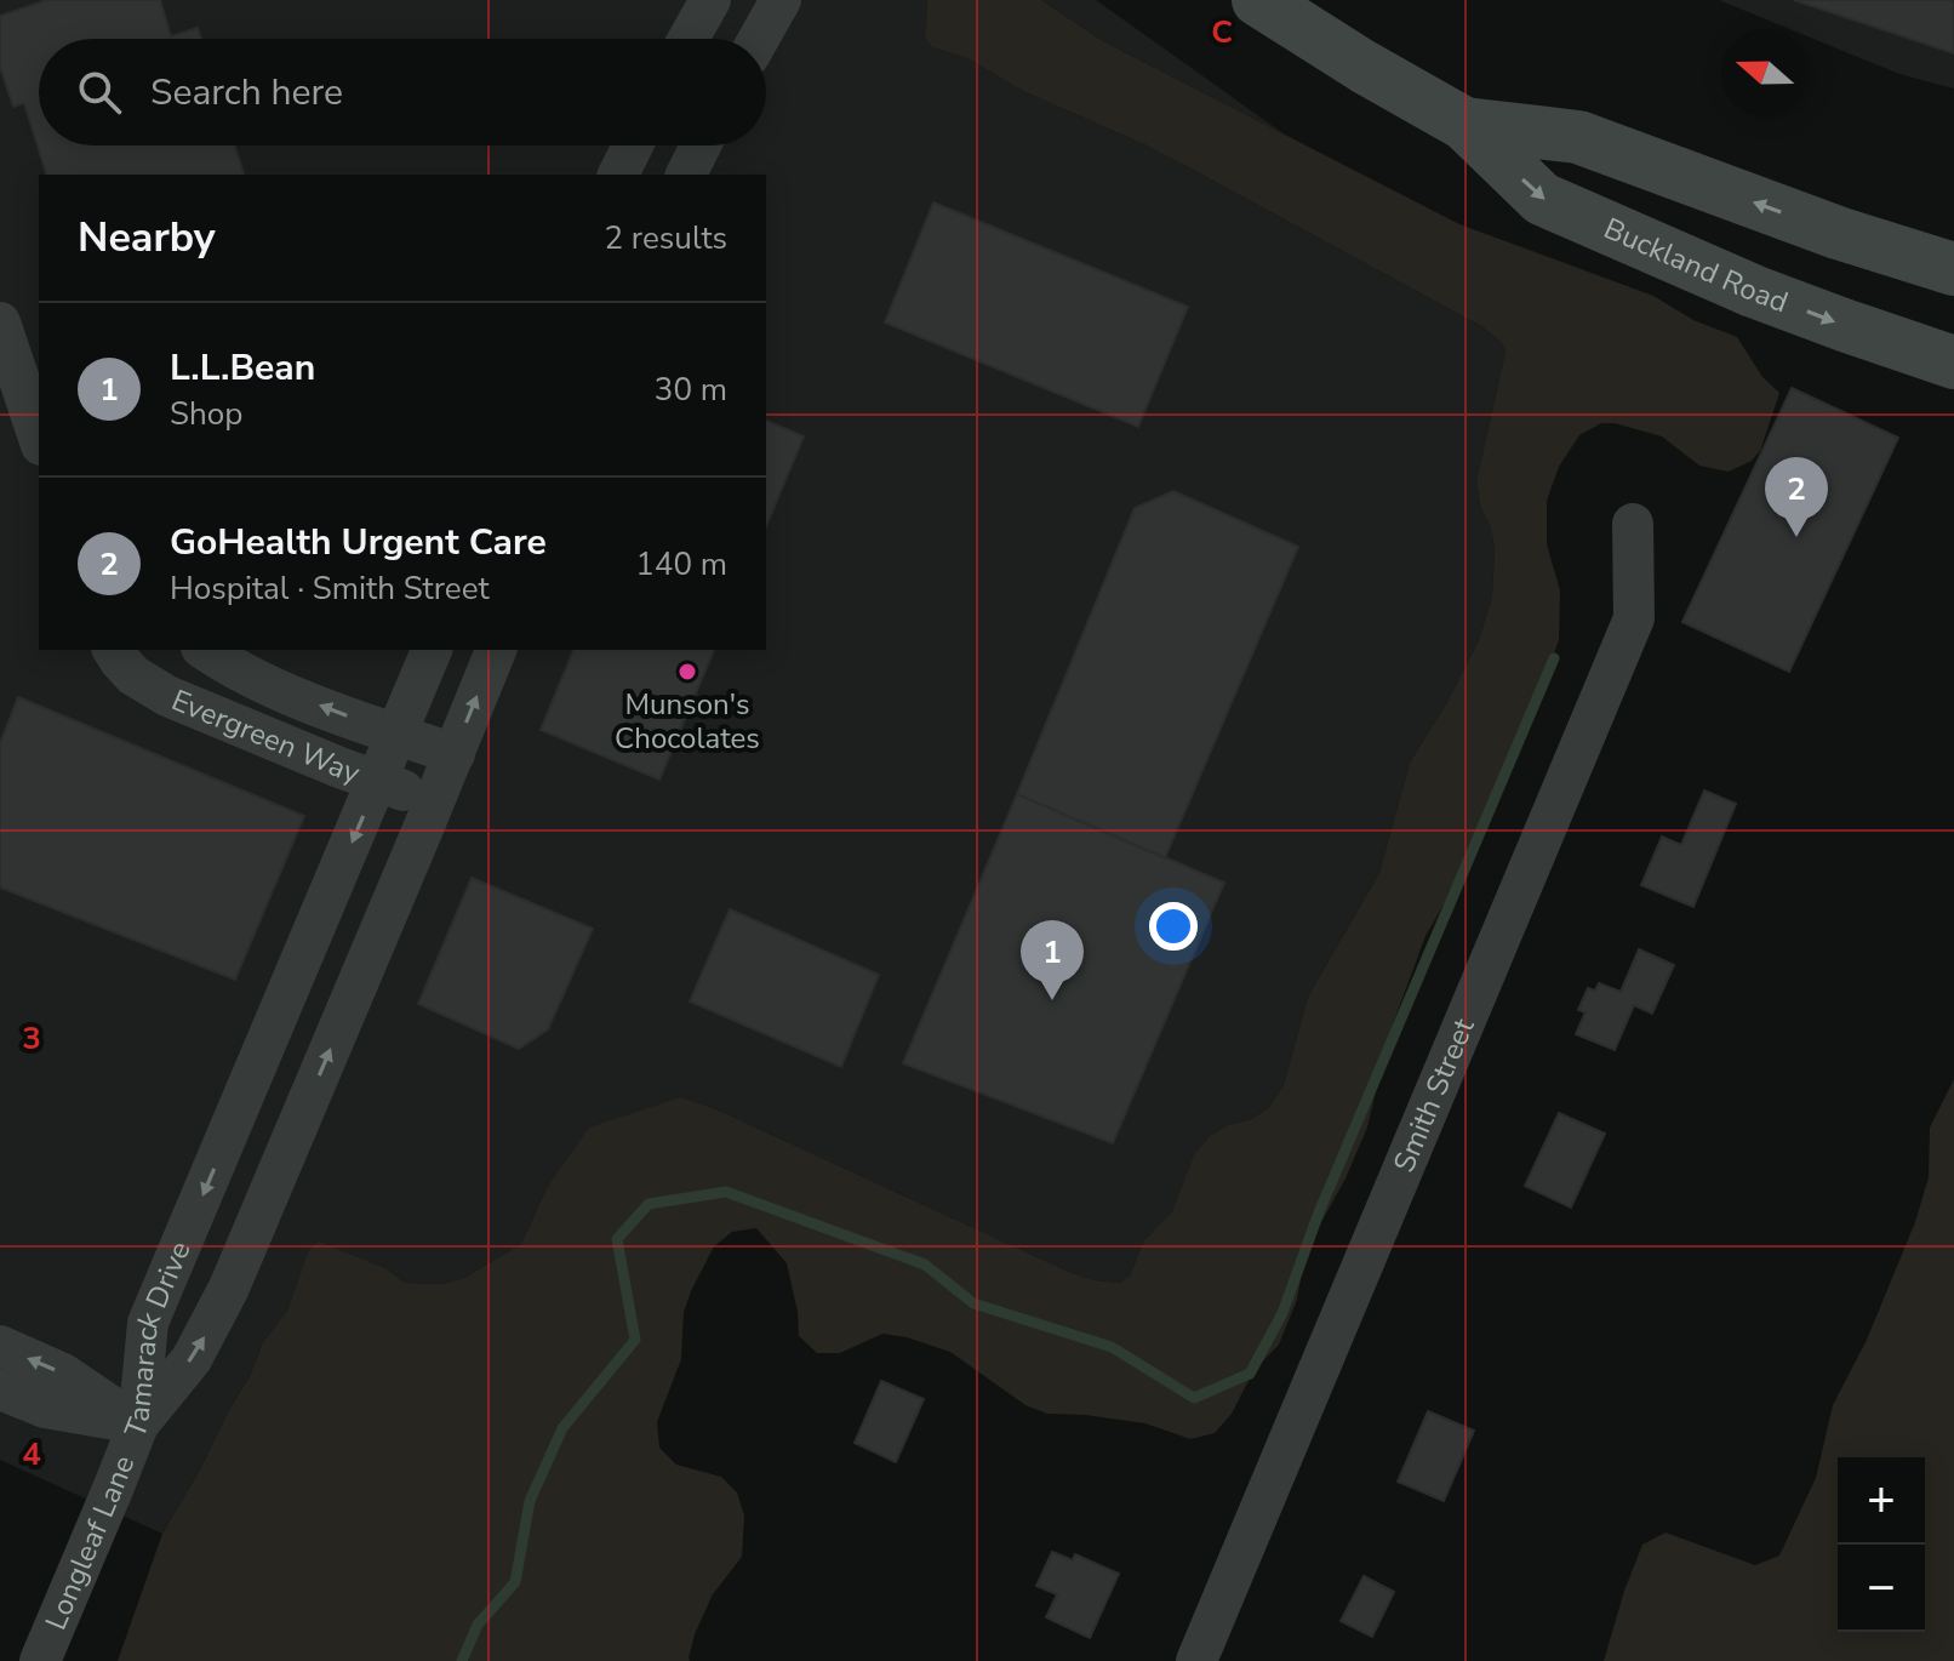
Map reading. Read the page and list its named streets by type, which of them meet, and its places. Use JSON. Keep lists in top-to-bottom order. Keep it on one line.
{"streets":{"main road":["Buckland Road"],"street":["Evergreen Way","Smith Street","Tamarack Drive","Longleaf Lane"]},"crossings":[["Evergreen Way","Tamarack Drive"],["Tamarack Drive","Longleaf Lane"]],"places":["Munson's Chocolates"],"north":"left","page":{"search":"Search here","heading":["Nearby","2 results"],"list":[{"mark":"1","name":"L.L.Bean","note":"Shop","value":"30 m"},{"mark":"2","name":"GoHealth Urgent Care","note":"Hospital · Smith Street","value":"140 m"}],"pins":["2","1"],"map_buttons":["+","−"]},"grid":{"columns":["C"],"rows":["3","4"]}}
